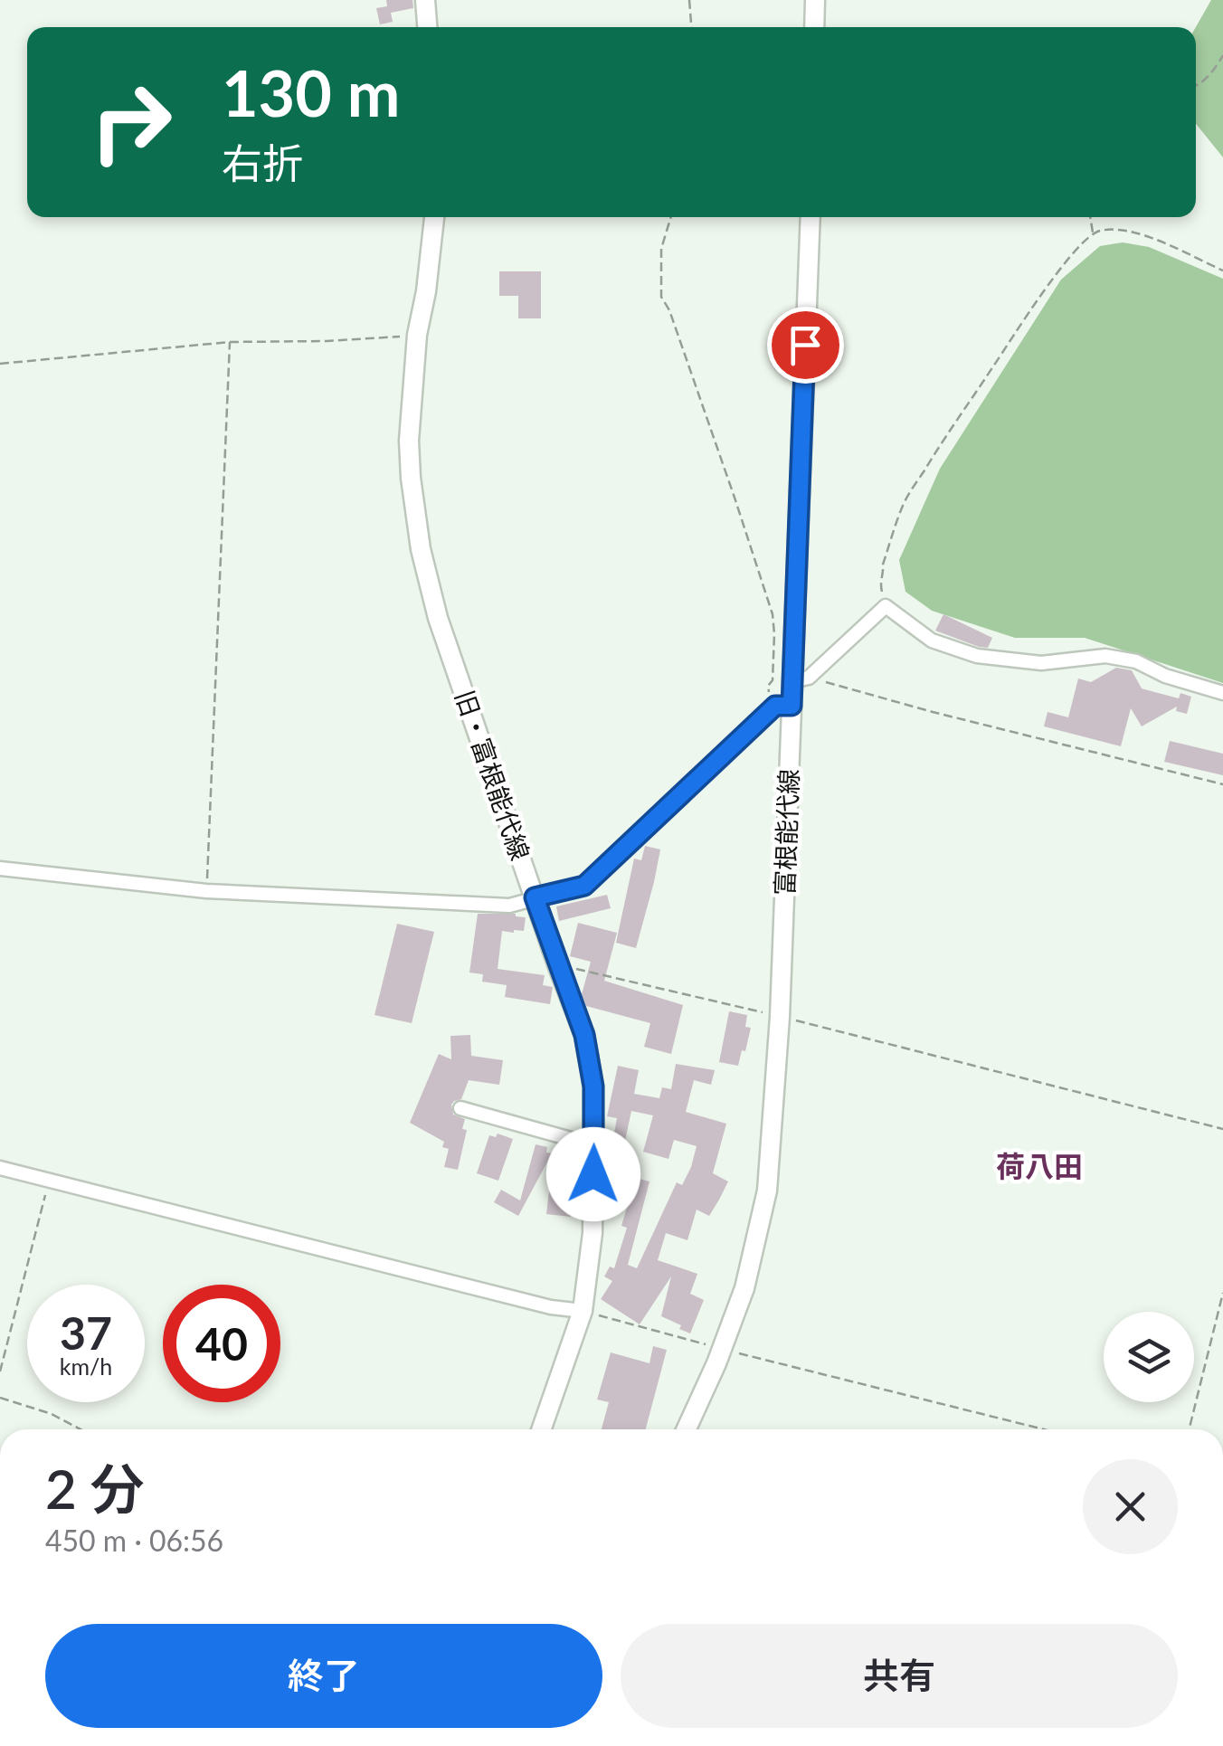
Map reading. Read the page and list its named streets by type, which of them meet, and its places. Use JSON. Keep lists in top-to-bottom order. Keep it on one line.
{"streets":{"street":["旧・富根能代線","富根能代線"]},"districts":["荷八田"],"page":{"turn":["130 m","右折"],"speed":"37 km/h","limit":"40","heading":["2 分","450 m · 06:56"],"buttons":["終了","共有"]}}
